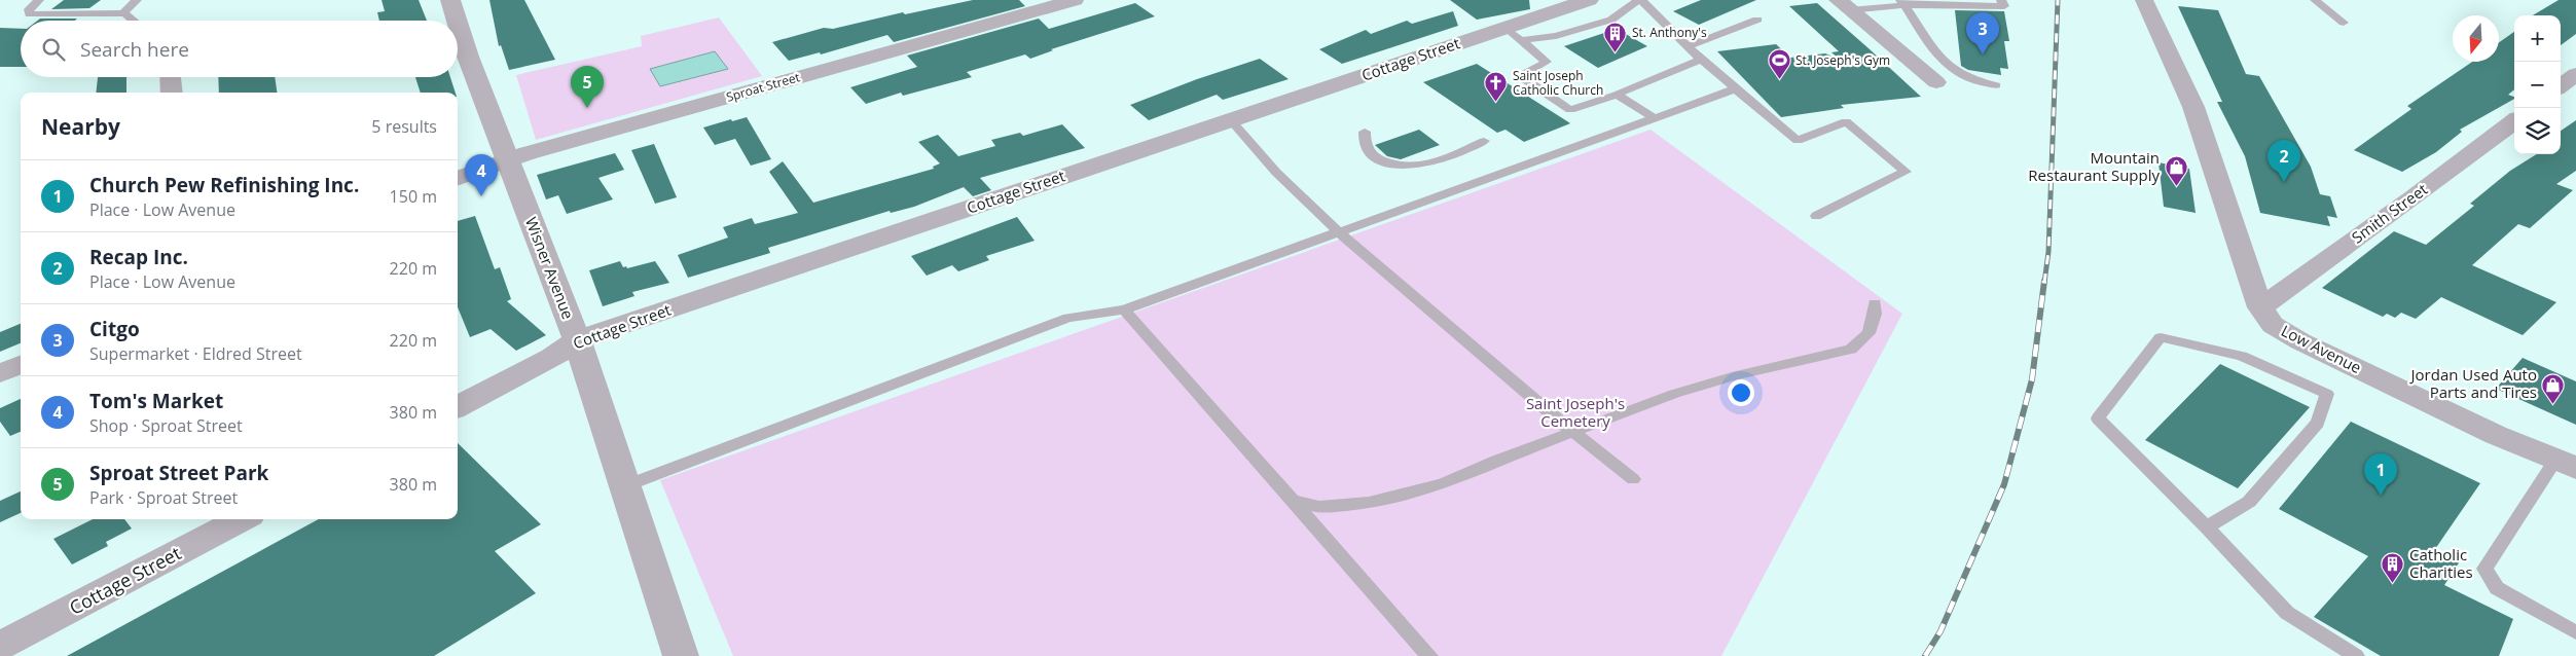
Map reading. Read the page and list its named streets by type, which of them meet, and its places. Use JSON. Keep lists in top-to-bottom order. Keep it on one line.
{"streets":{"street":["Cottage Street","Sproat Street","Smith Street","Wisner Avenue","Low Avenue"]},"crossings":[["Cottage Street","Wisner Avenue"],["Sproat Street","Wisner Avenue"],["Smith Street","Low Avenue"]],"parks":["Saint Joseph's Cemetery"],"places":{"building":["St. Anthony's","Catholic Charities"],"sports":["St. Joseph's Gym"],"church":["Saint Joseph Catholic Church"],"shop":["Mountain Restaurant Supply","Jordan Used Auto Parts and Tires"]},"north":"bottom","page":{"pins":["3","5","2","4","1"],"map_buttons":["+","−"],"search":"Search here","heading":["Nearby","5 results"],"list":[{"mark":"1","name":"Church Pew Refinishing Inc.","note":"Place · Low Avenue","value":"150 m"},{"mark":"2","name":"Recap Inc.","note":"Place · Low Avenue","value":"220 m"},{"mark":"3","name":"Citgo","note":"Supermarket · Eldred Street","value":"220 m"},{"mark":"4","name":"Tom's Market","note":"Shop · Sproat Street","value":"380 m"},{"mark":"5","name":"Sproat Street Park","note":"Park · Sproat Street","value":"380 m"}]}}
